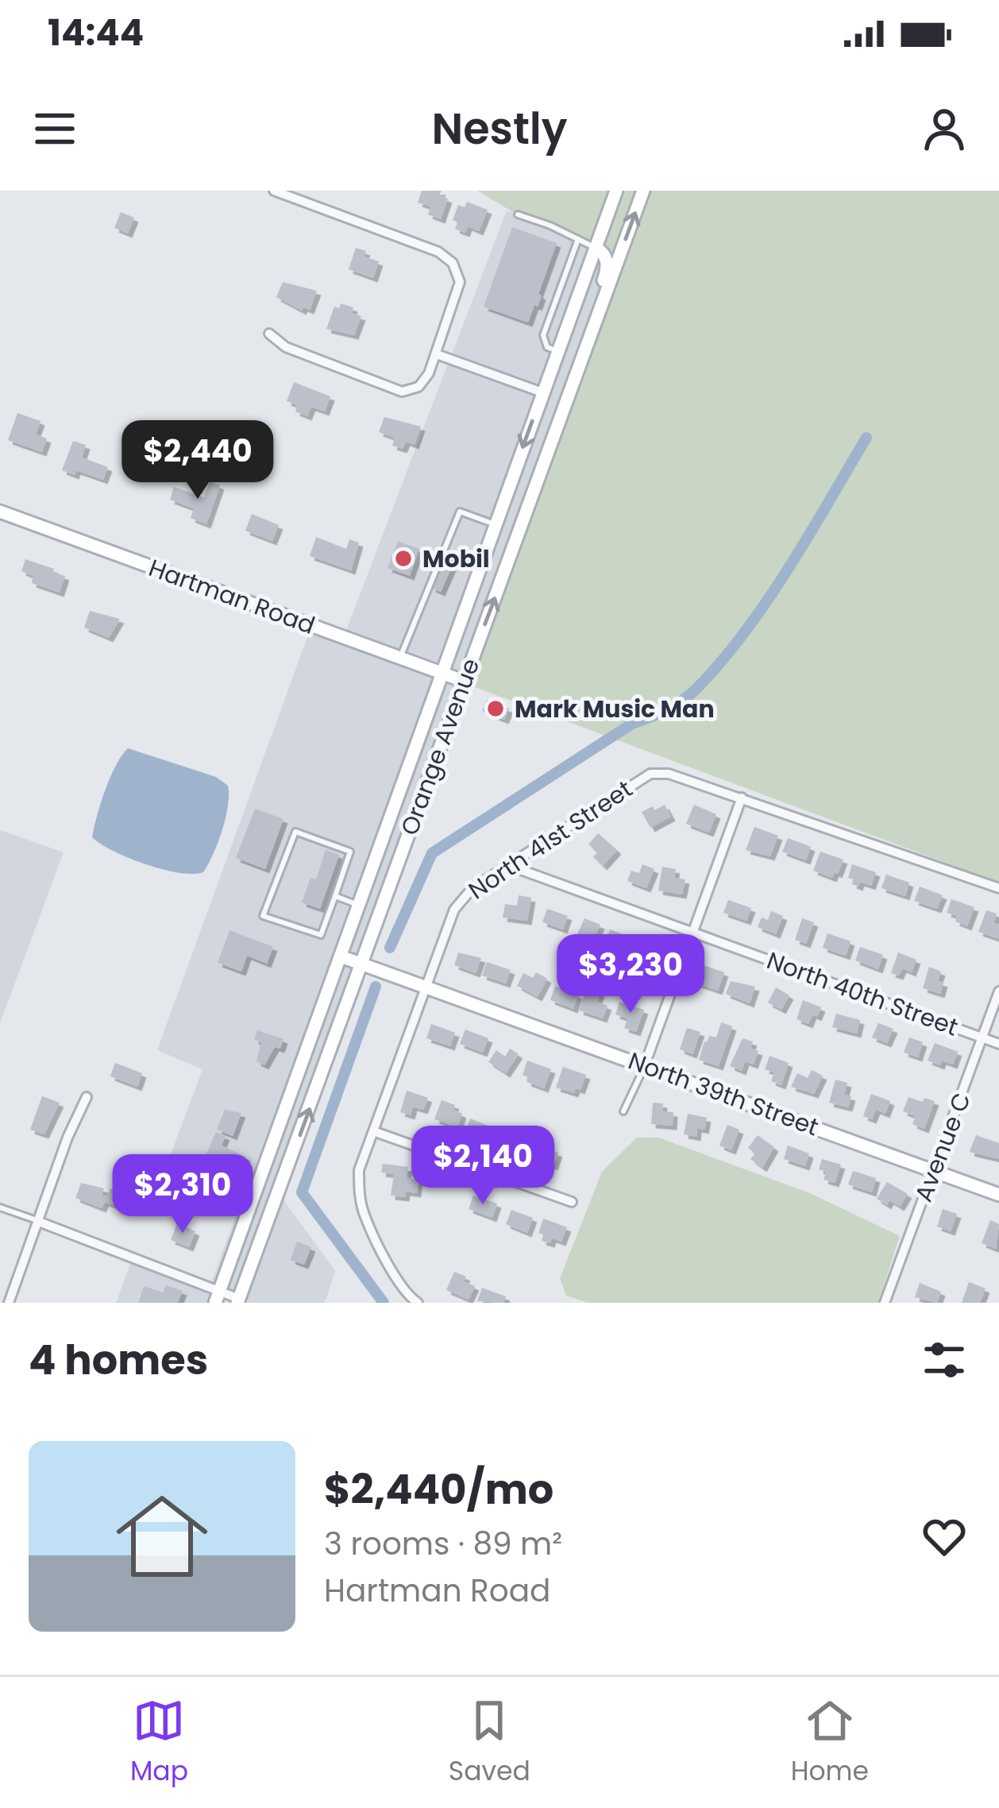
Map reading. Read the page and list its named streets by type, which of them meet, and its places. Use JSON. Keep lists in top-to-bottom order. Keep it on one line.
{"streets":{"main road":["Hartman Road","Orange Avenue","North 39th Street"],"street":["North 41st Street","North 40th Street","Avenue C"]},"crossings":[["Hartman Road","Orange Avenue"],["Orange Avenue","North 39th Street"],["North 41st Street","North 40th Street"],["North 41st Street","North 39th Street"],["North 40th Street","Avenue C"],["North 39th Street","Avenue C"]],"places":["Mobil","Mark Music Man"],"page":{"status":"14:44","header":"Nestly","price":["$2,440","$3,230","$2,140","$2,310"],"heading":"4 homes","list":[{"name":"$2,440/mo","note":"3 rooms · 89 m² · Hartman Road"}],"tabs":["Map","Saved","Home"]}}
